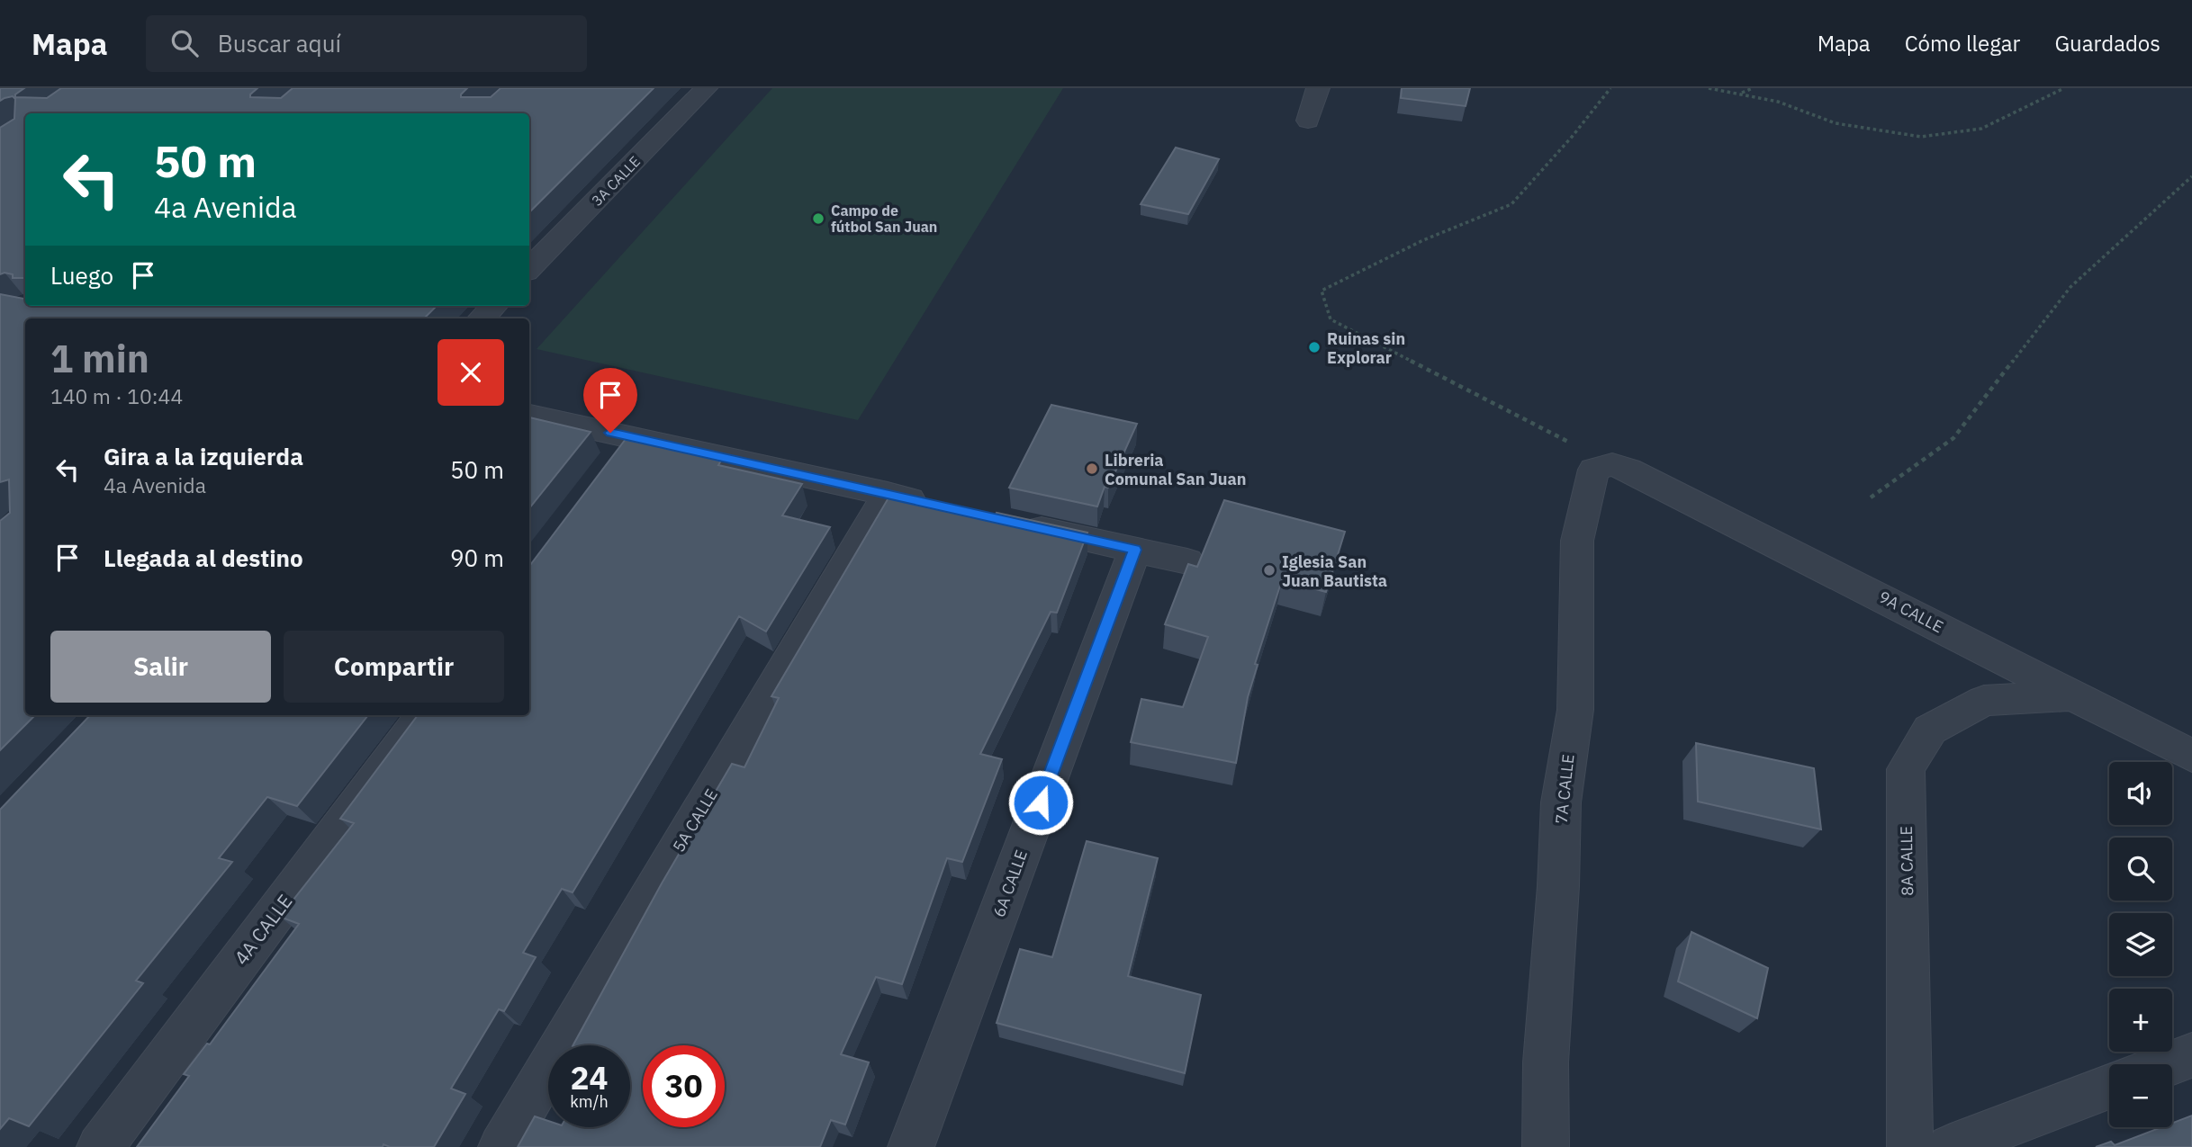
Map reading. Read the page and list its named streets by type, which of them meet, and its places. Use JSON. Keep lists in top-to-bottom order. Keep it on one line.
{"streets":{"street":["3A CALLE","9A CALLE","7A CALLE","5A CALLE","8A CALLE","6A CALLE","4A CALLE"]},"crossings":[["9A CALLE","7A CALLE"],["9A CALLE","8A CALLE"]],"places":["Campo de fútbol San Juan","Ruinas sin Explorar","Libreria Comunal San Juan","Iglesia San Juan Bautista"],"page":{"header":"Mapa","search":"Buscar aquí","nav":["Mapa","Cómo llegar","Guardados"],"turn":["50 m","4a Avenida"],"then":"Luego","heading":["1 min","140 m · 10:44"],"list":[{"name":"Gira a la izquierda","note":"4a Avenida","value":"50 m"},{"name":"Llegada al destino","value":"90 m"}],"buttons":["Salir","Compartir"],"map_buttons":["+","−"],"speed":"24 km/h","limit":"30"}}
